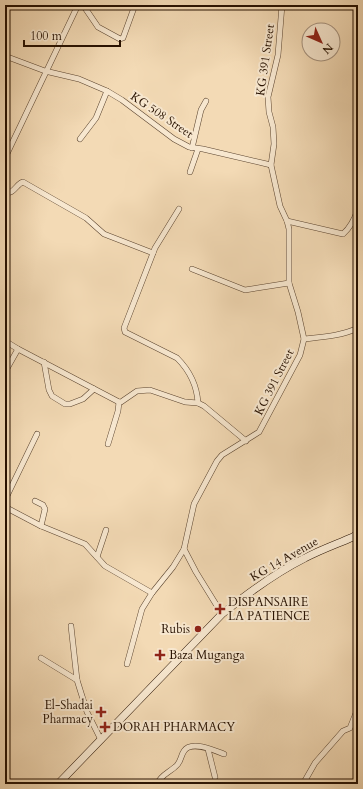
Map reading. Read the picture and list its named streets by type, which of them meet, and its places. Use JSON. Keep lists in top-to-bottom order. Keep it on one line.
{"streets":{"main road":["KG 14 Avenue"],"street":["KG 391 Street","KG 508 Street"]},"crossings":[["KG 391 Street","KG 508 Street"]],"places":{"health":["DISPANSAIRE LA PATIENCE","Baza Muganga","El-Shadai Pharmacy","DORAH PHARMACY"],"other":["Rubis"]},"scale_bar":"100 m","north":"bottom right"}
